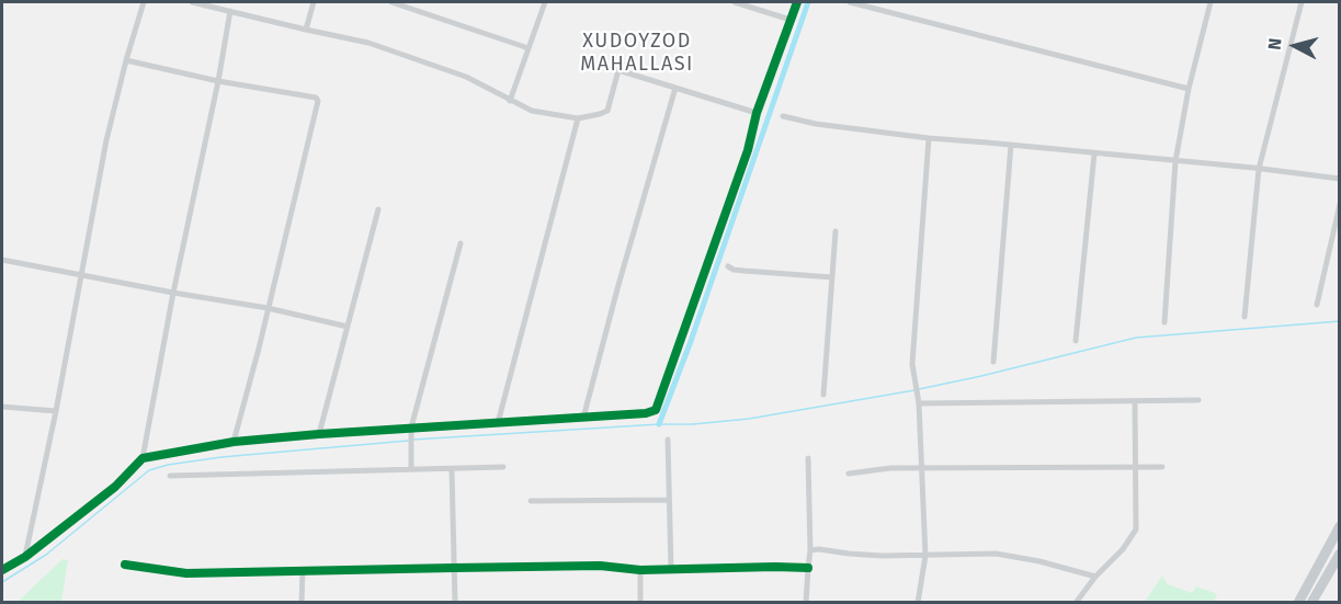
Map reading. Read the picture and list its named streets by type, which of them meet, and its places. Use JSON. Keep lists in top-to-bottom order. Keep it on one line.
{"districts":["XUDOYZOD MAHALLASI"],"north":"left"}
